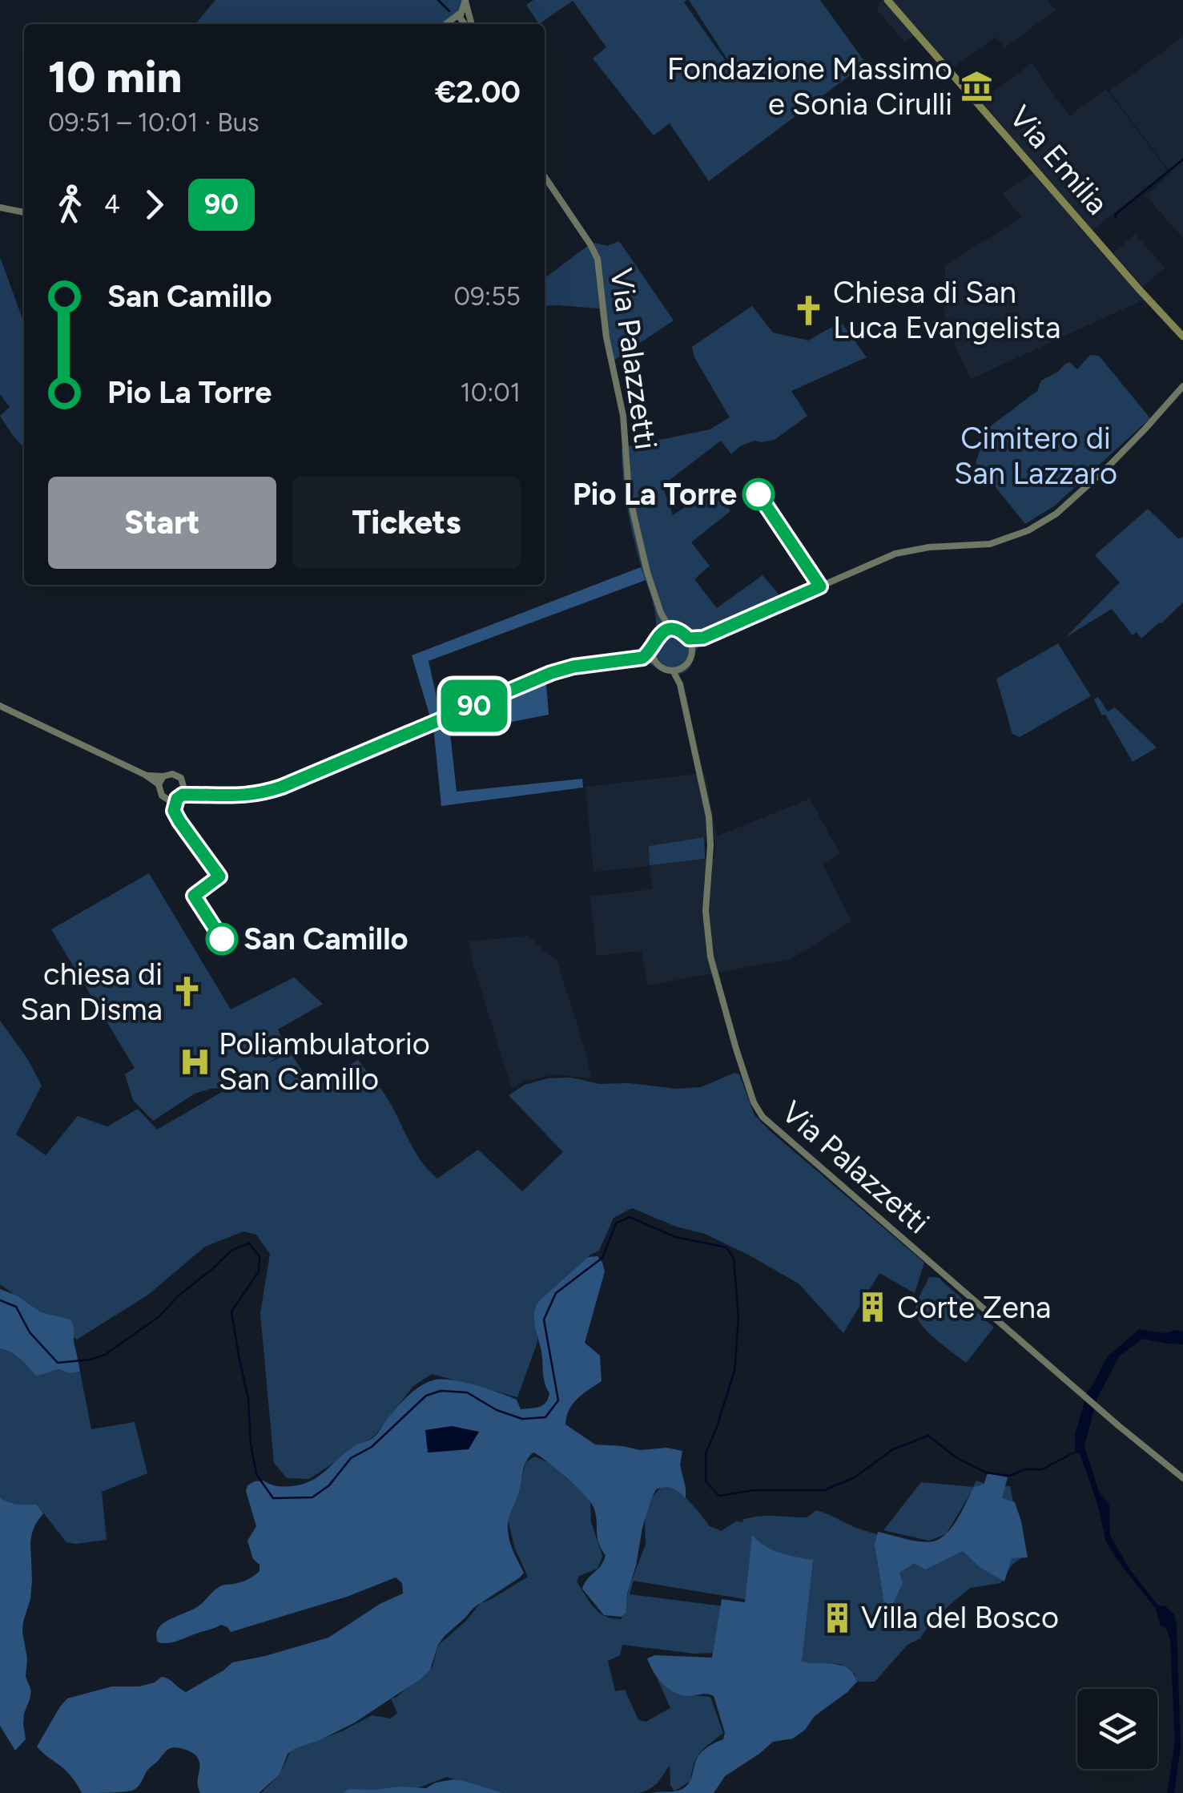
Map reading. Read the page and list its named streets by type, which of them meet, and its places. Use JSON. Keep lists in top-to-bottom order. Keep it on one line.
{"streets":{"main road":["Via Emilia","Via Palazzetti"]},"parks":["Cimitero di San Lazzaro"],"places":{"museum":["Fondazione Massimo e Sonia Cirulli"],"church":["Chiesa di San Luca Evangelista","chiesa di San Disma"],"other":["Pio La Torre","San Camillo"],"hospital":["Poliambulatorio San Camillo"],"building":["Corte Zena","Villa del Bosco"]},"lines":["bus line 90"],"page":{"on_map":"90","heading":["10 min","09:51 – 10:01 · Bus","€2.00"],"legs":["4","90"],"list":[{"name":"San Camillo","value":"09:55"},{"name":"Pio La Torre","value":"10:01"}],"buttons":["Start","Tickets"]}}
